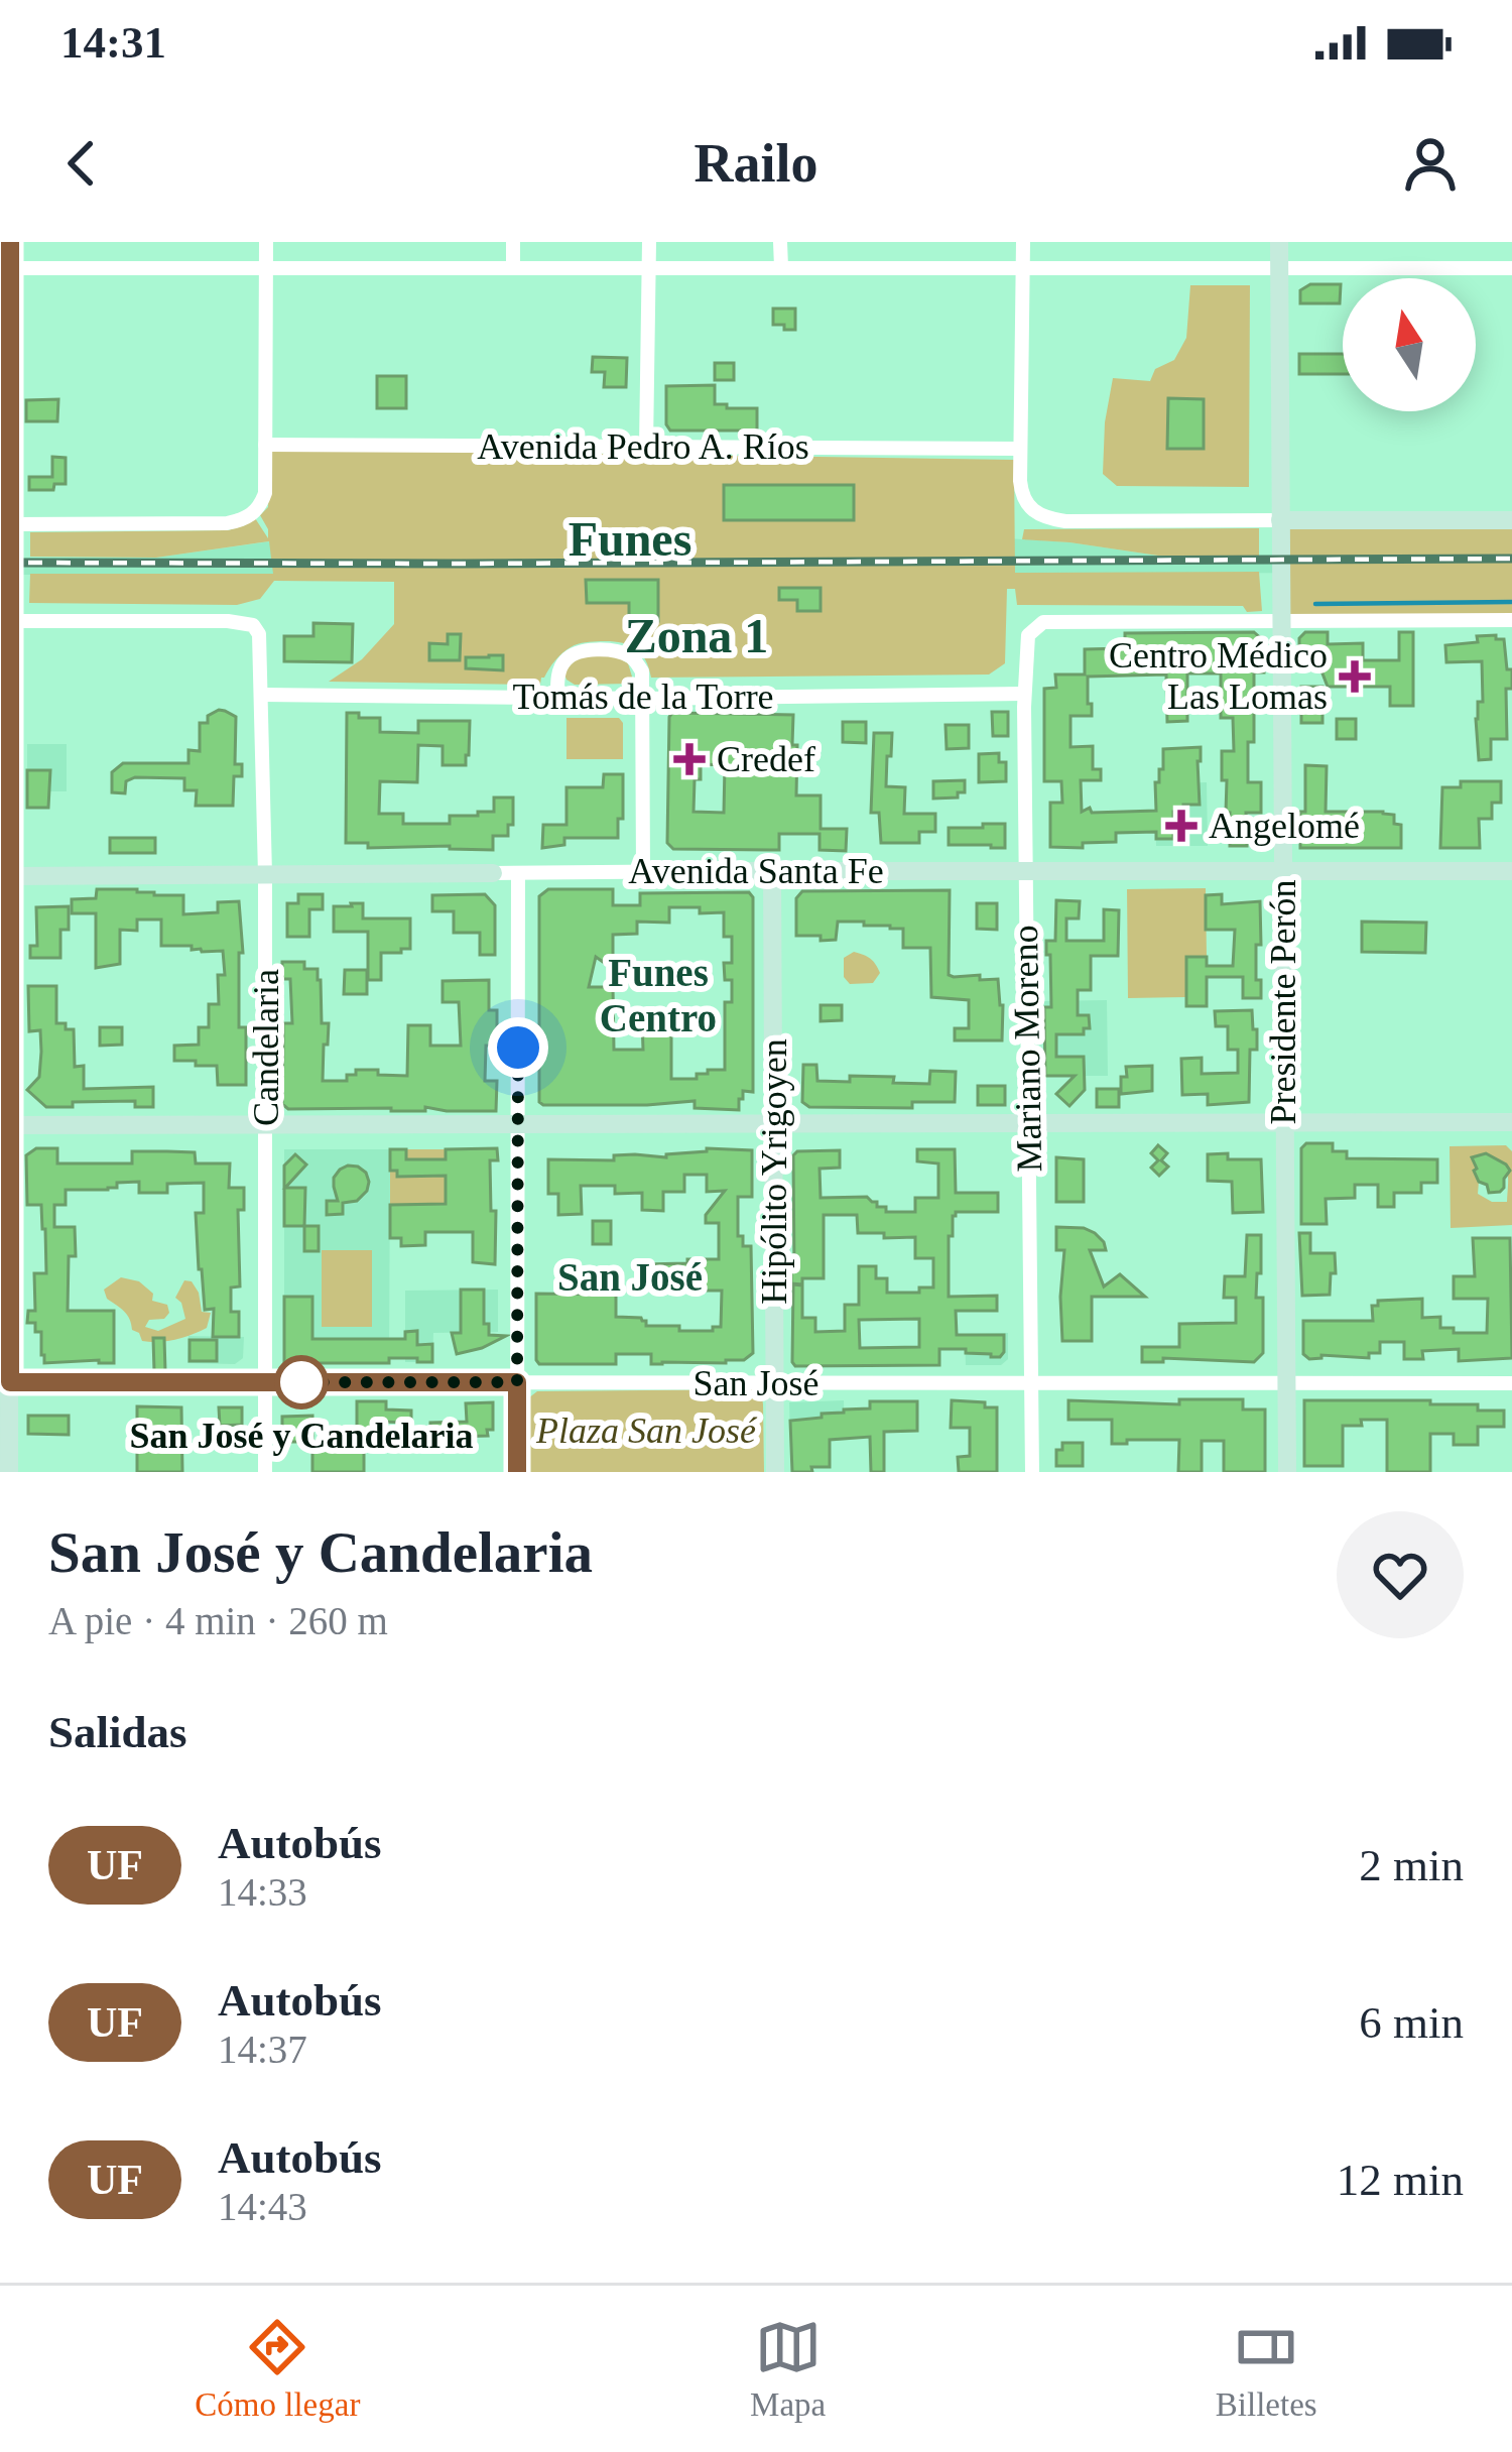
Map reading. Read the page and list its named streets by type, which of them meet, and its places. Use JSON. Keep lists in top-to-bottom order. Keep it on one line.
{"streets":{"main road":["Avenida Santa Fe","Presidente Perón","Hipólito Yrigoyen"],"street":["Avenida Pedro A. Ríos","Tomás de la Torre","Candelaria","Mariano Moreno","San José"]},"crossings":[["Tomás de la Torre","Candelaria"],["Tomás de la Torre","Mariano Moreno"],["Avenida Santa Fe","Presidente Perón"],["Avenida Santa Fe","Candelaria"],["Avenida Santa Fe","Mariano Moreno"],["Avenida Santa Fe","Hipólito Yrigoyen"],["Presidente Perón","Mariano Moreno"],["Presidente Perón","San José"],["Candelaria","San José"],["Mariano Moreno","San José"],["Hipólito Yrigoyen","San José"]],"districts":["Funes","Zona 1","Funes Centro","San José"],"parks":["Plaza San José"],"places":{"health":["Centro Médico Las Lomas","Credef","Angelomé"],"other":["San José y Candelaria"]},"lines":["bus line UF"],"north":"top","page":{"status":"14:31","header":"Railo","heading":[["San José y Candelaria","A pie · 4 min · 260 m"],"Salidas"],"list":[{"mark":"UF","name":"Autobús","note":"14:33","value":"2 min"},{"mark":"UF","name":"Autobús","note":"14:37","value":"6 min"},{"mark":"UF","name":"Autobús","note":"14:43","value":"12 min"}],"tabs":["Cómo llegar","Mapa","Billetes"]}}
